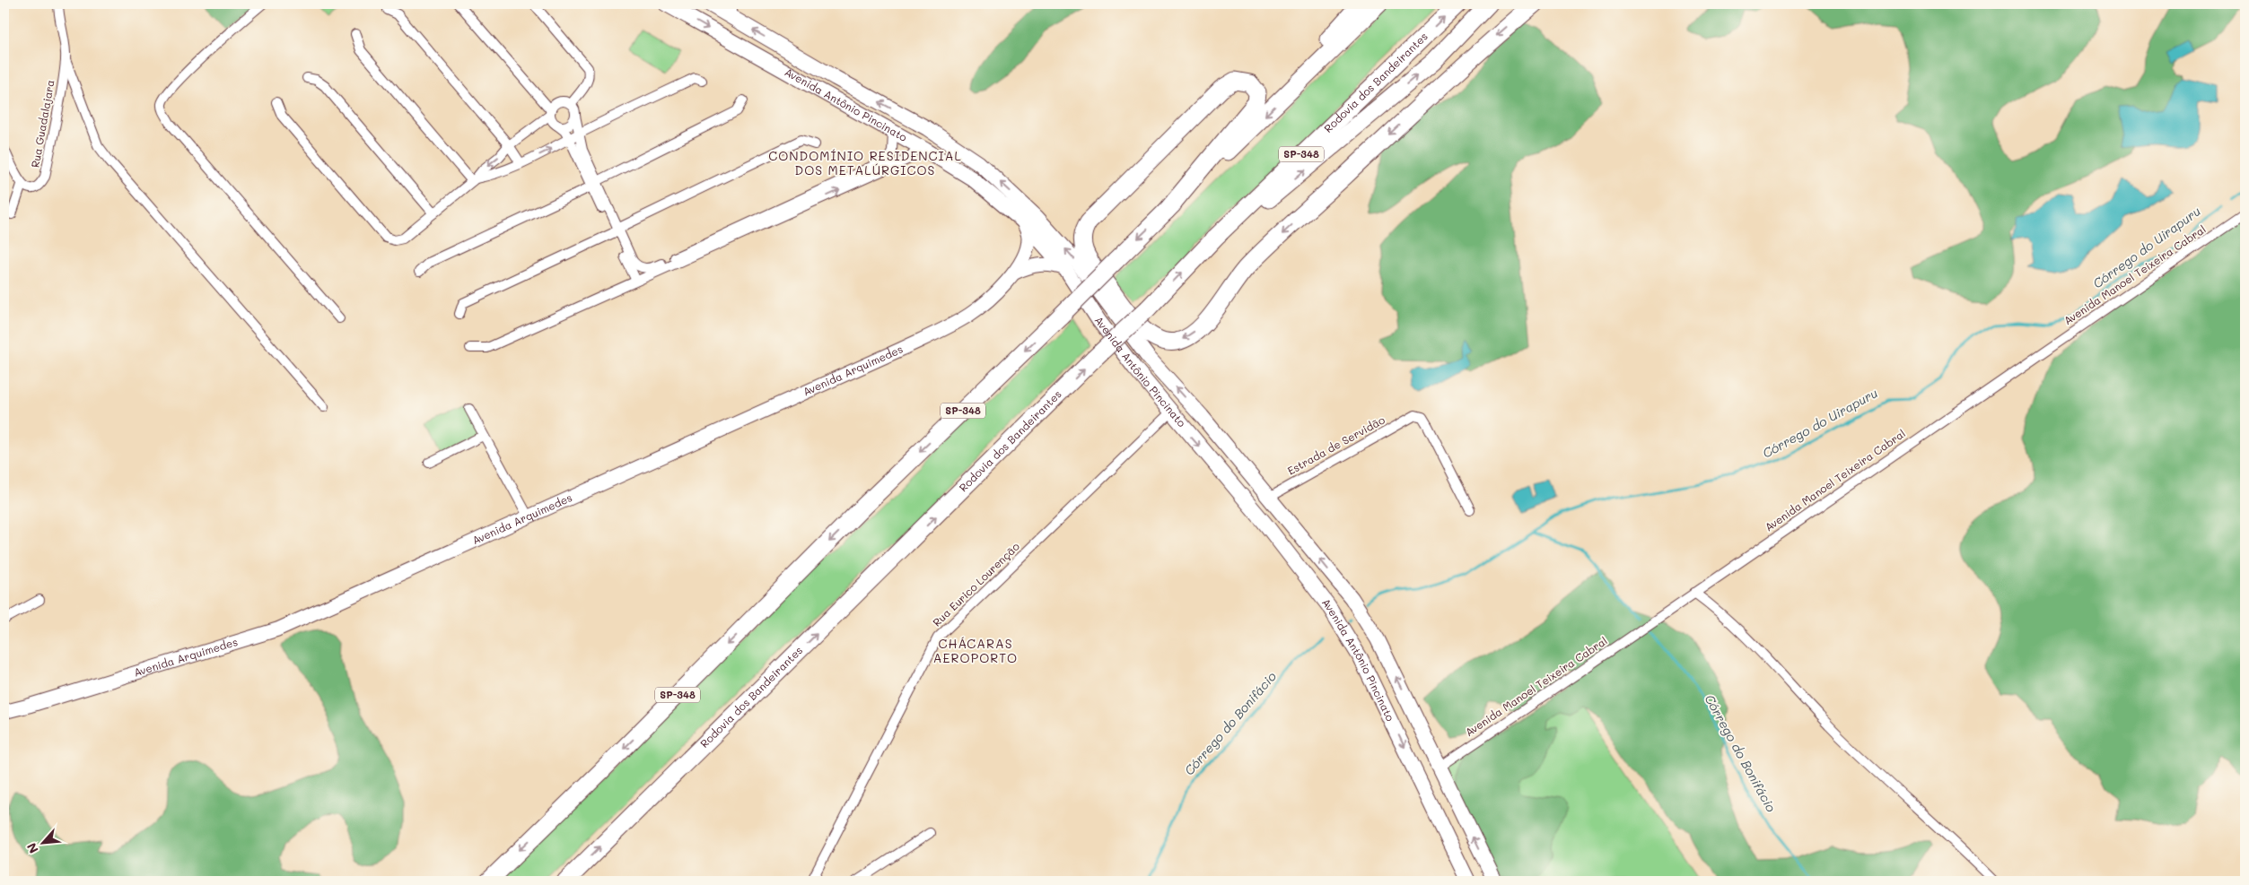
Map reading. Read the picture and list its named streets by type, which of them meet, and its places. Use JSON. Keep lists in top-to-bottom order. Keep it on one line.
{"streets":{"highway":["Rodovia dos Bandeirantes","SP-348"],"main road":["Avenida Antônio Pincinato","Avenida Arquimedes"],"street":["Rua Guadalajara","Avenida Manoel Teixeira Cabral","Estrada de Servidão","Rua Eurico Lourenção"]},"crossings":[["Avenida Antônio Pincinato","Avenida Manoel Teixeira Cabral"],["Avenida Antônio Pincinato","Avenida Arquimedes"],["Avenida Antônio Pincinato","Estrada de Servidão"],["Avenida Antônio Pincinato","Rua Eurico Lourenção"]],"districts":["CONDOMÍNIO RESIDENCIAL DOS METALÚRGICOS","CHÁCARAS AEROPORTO"],"water":["Córrego do Uirapuru","Córrego do Bonifácio"],"north":"bottom left"}
